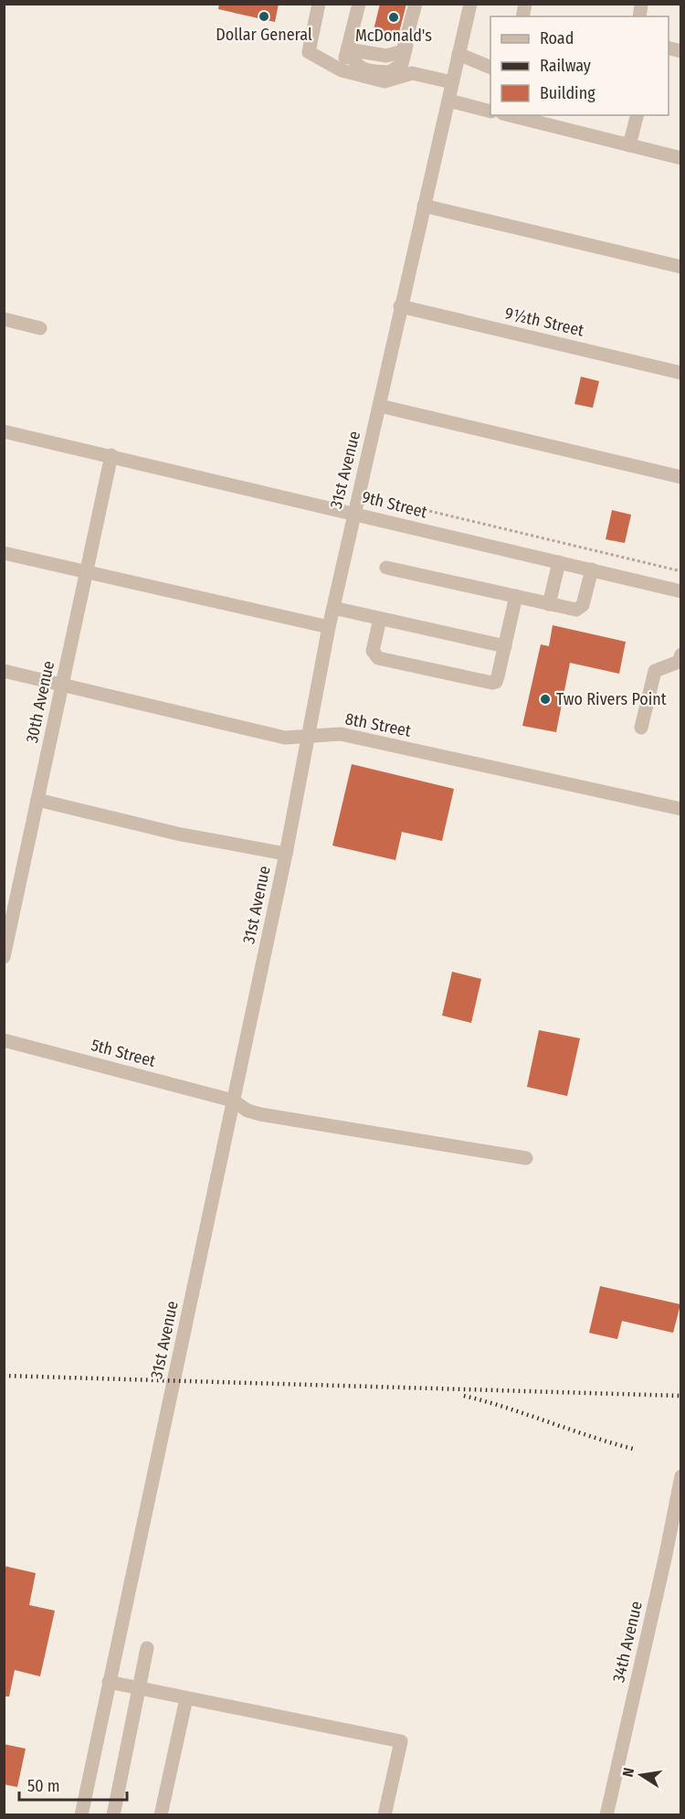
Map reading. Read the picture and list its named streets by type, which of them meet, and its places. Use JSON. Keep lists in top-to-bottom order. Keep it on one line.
{"streets":{"street":["9½th Street","31st Avenue","9th Street","30th Avenue","8th Street","5th Street","34th Avenue"]},"crossings":[["9½th Street","31st Avenue"],["31st Avenue","9th Street"],["31st Avenue","8th Street"],["31st Avenue","5th Street"],["9th Street","30th Avenue"],["30th Avenue","8th Street"]],"places":["Dollar General","McDonald's","Two Rivers Point"],"legend":["Road","Railway","Building"],"scale_bar":"50 m","north":"left"}
